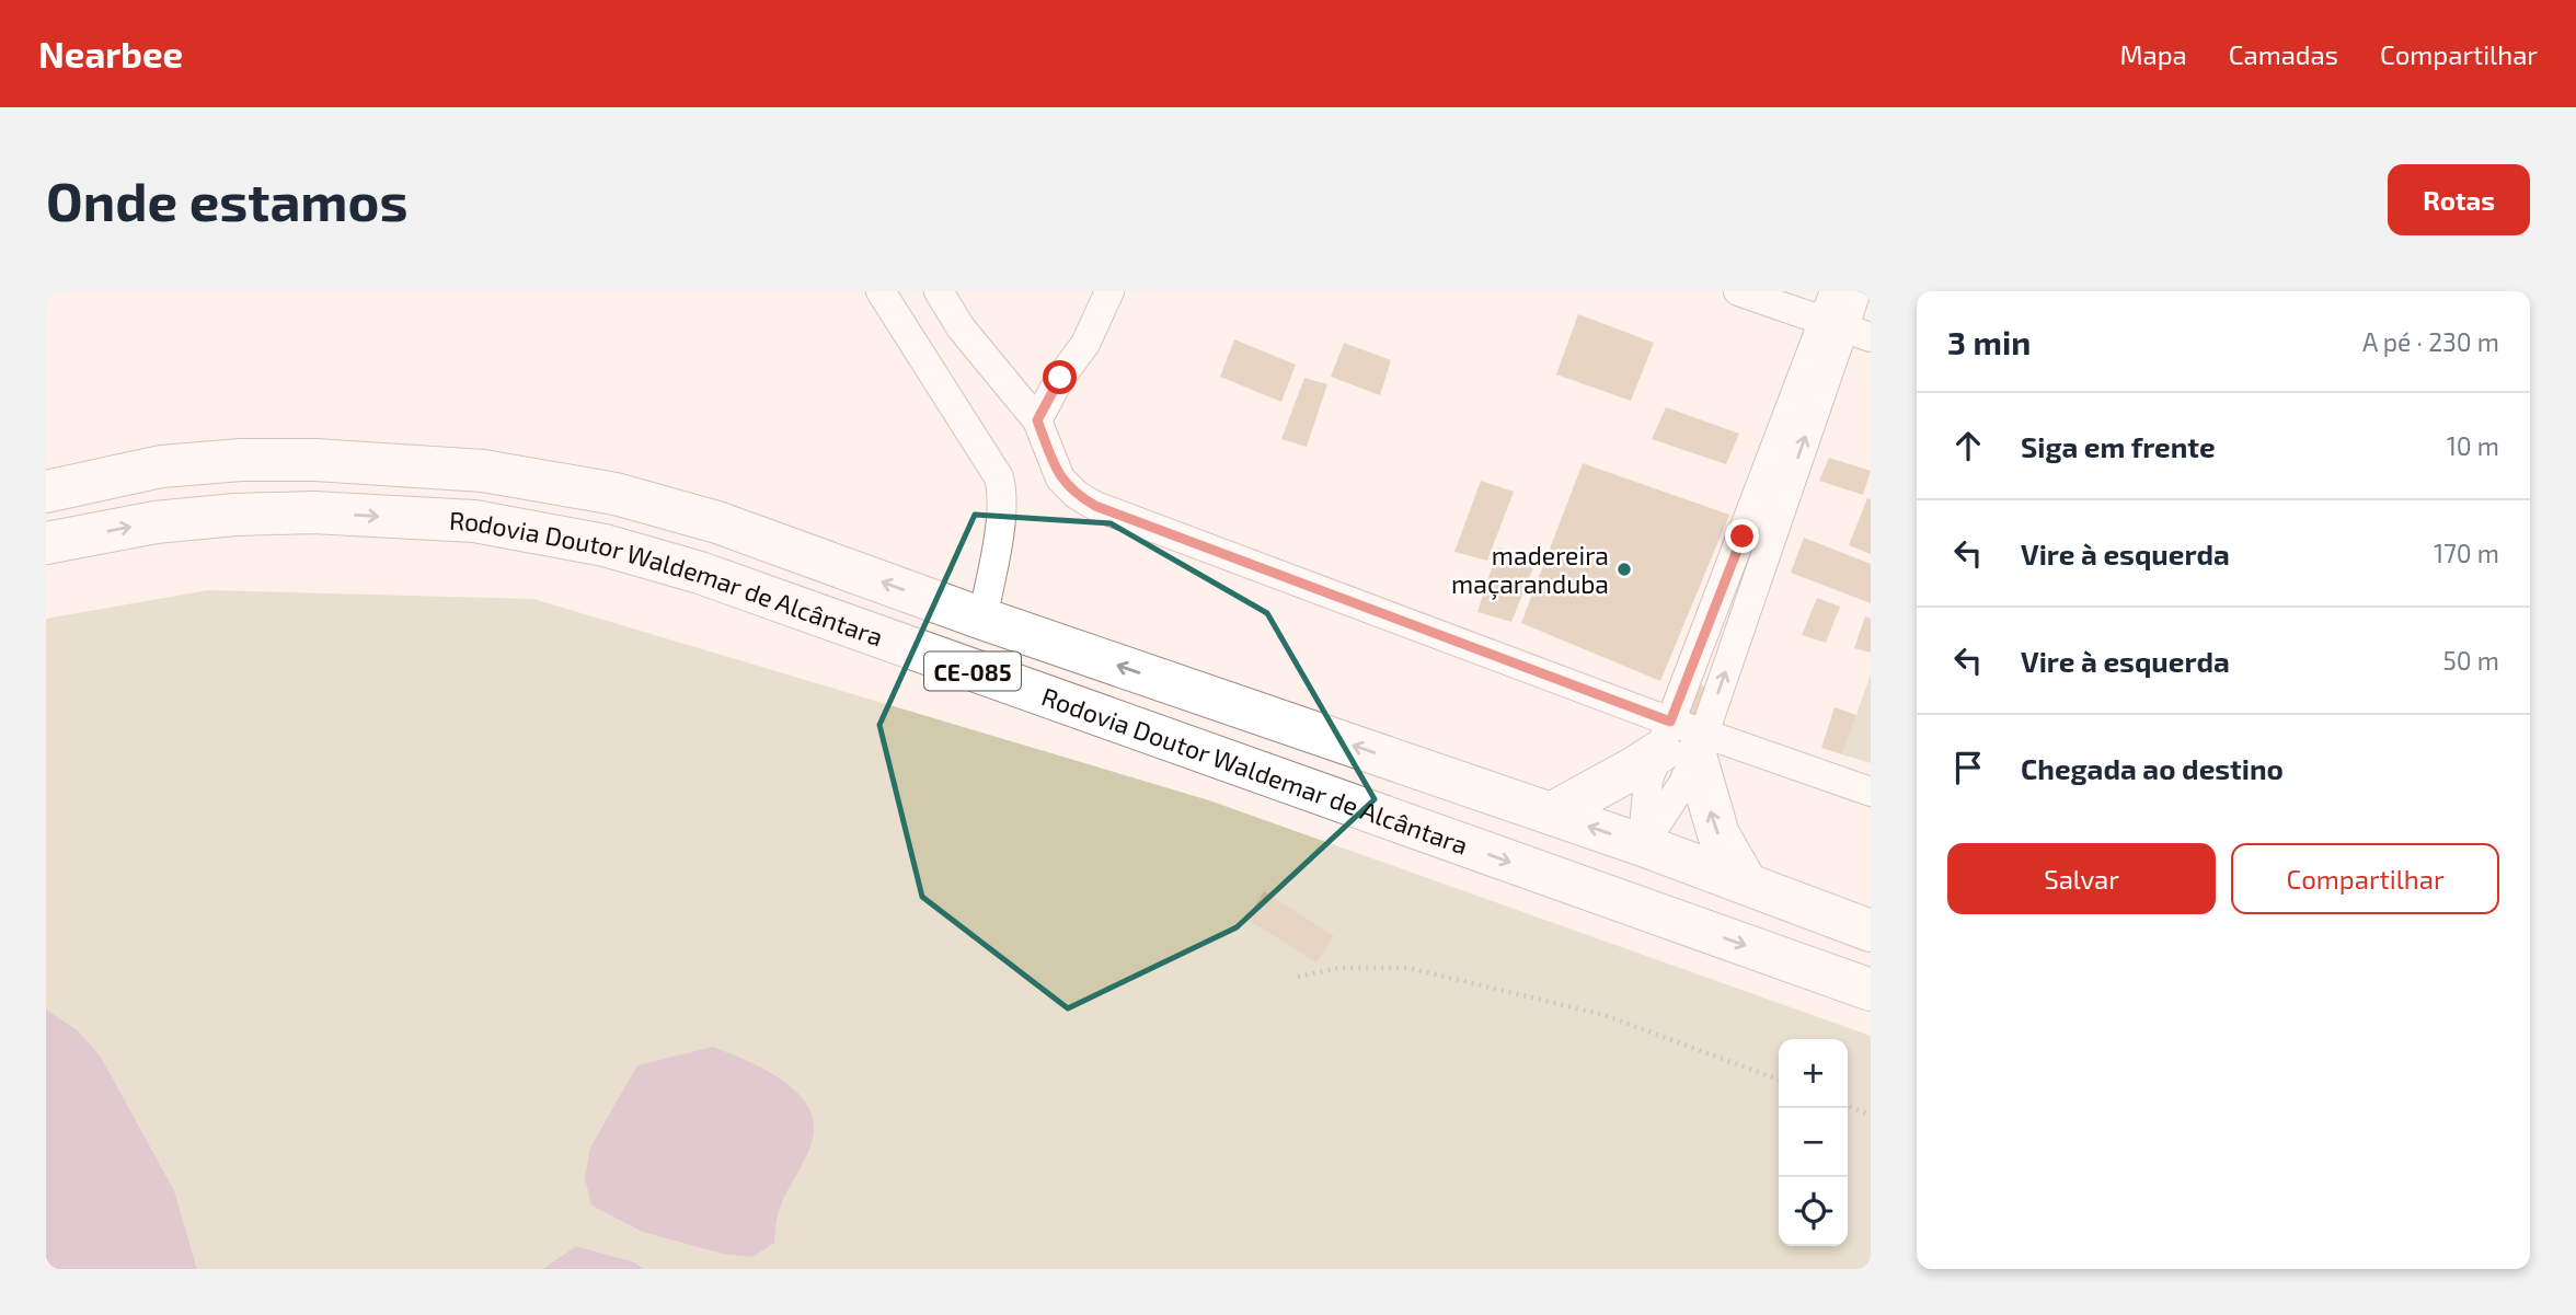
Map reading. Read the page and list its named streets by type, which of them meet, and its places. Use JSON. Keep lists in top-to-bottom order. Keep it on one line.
{"streets":{"highway":["Rodovia Doutor Waldemar de Alcântara","CE-085"]},"places":["madereira maçaranduba"],"page":{"header":"Nearbee","nav":["Mapa","Camadas","Compartilhar"],"buttons":["Rotas",["Salvar","Compartilhar"]],"title":"Onde estamos","heading":["3 min","A pé · 230 m"],"list":[["Siga em frente","10 m"],["Vire à esquerda","170 m"],["Vire à esquerda","50 m"],"Chegada ao destino"],"map_buttons":["+","−"]}}
